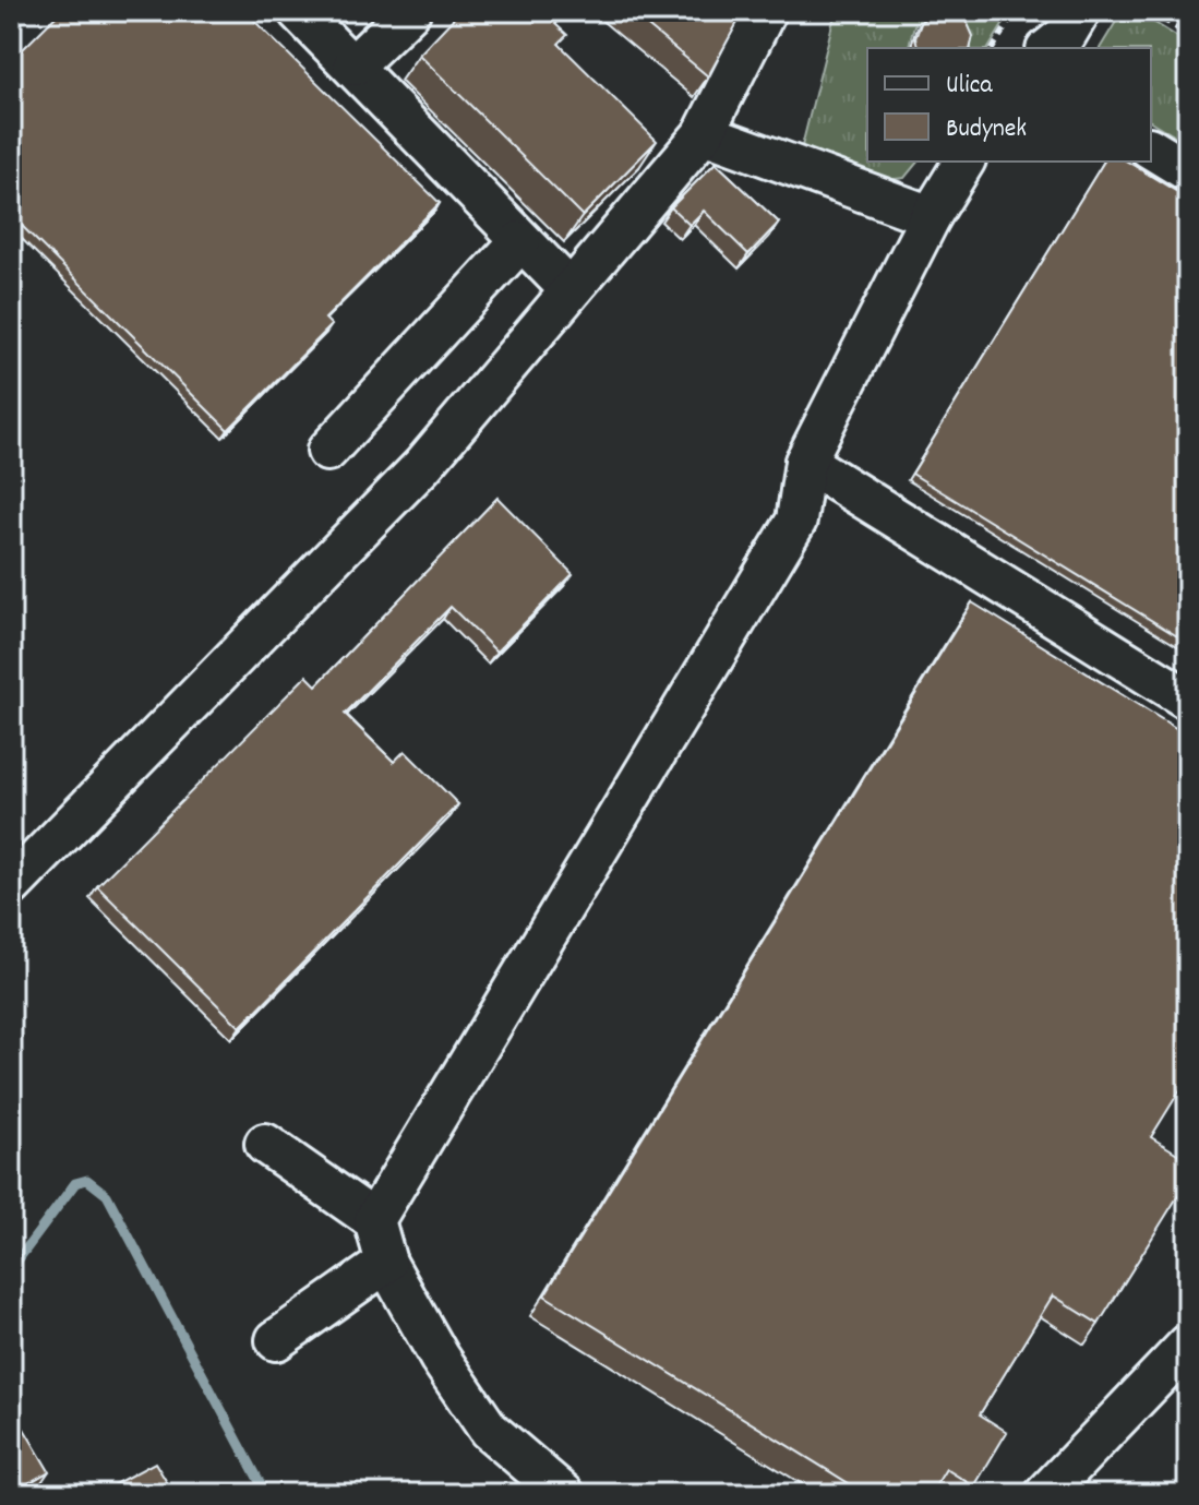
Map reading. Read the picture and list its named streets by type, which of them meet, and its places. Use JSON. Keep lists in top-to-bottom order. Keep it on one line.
{"legend":["Ulica","Budynek"]}
